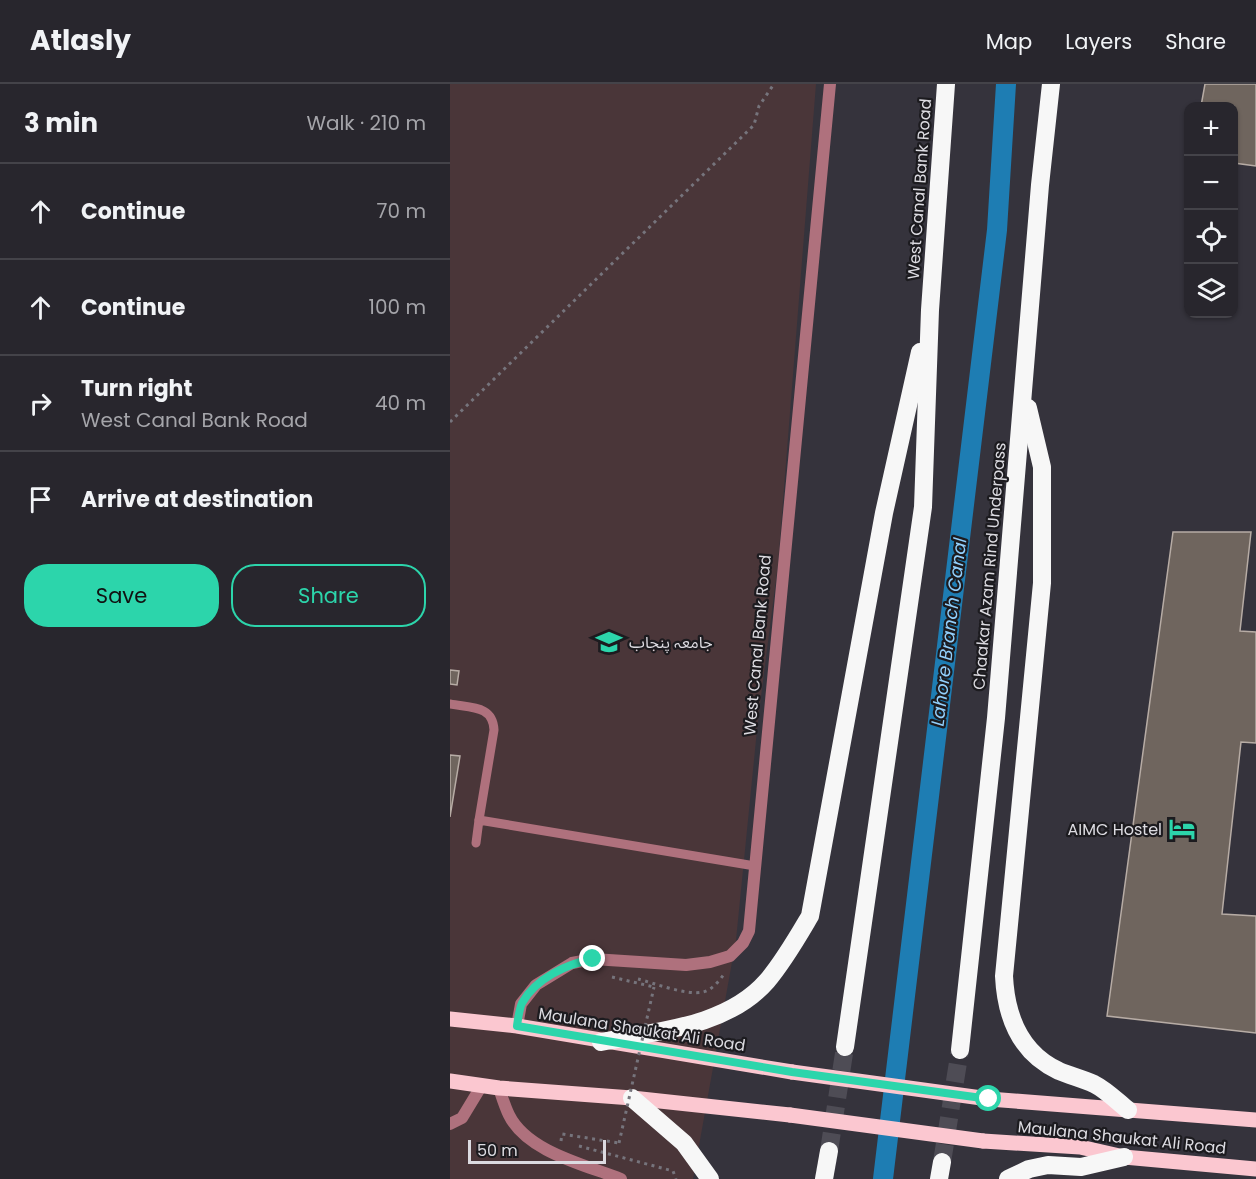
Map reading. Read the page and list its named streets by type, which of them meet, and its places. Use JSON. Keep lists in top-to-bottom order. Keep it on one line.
{"streets":{"highway":["West Canal Bank Road","Chaakar Azam Rind Underpass"],"main road":["Maulana Shaukat Ali Road"]},"crossings":[["West Canal Bank Road","Maulana Shaukat Ali Road"]],"water":["Lahore Branch Canal"],"places":{"school or university":["جامعہ پنجاب"],"hotel":["AIMC Hostel"]},"scale_bar":"50 m","page":{"header":"Atlasly","nav":["Map","Layers","Share"],"heading":["3 min","Walk · 210 m"],"map_buttons":["+","−"],"list":[["Continue","70 m"],["Continue","100 m"],["Turn right","West Canal Bank Road","40 m"],"Arrive at destination"],"buttons":["Save","Share"],"scale":"50 m"}}
